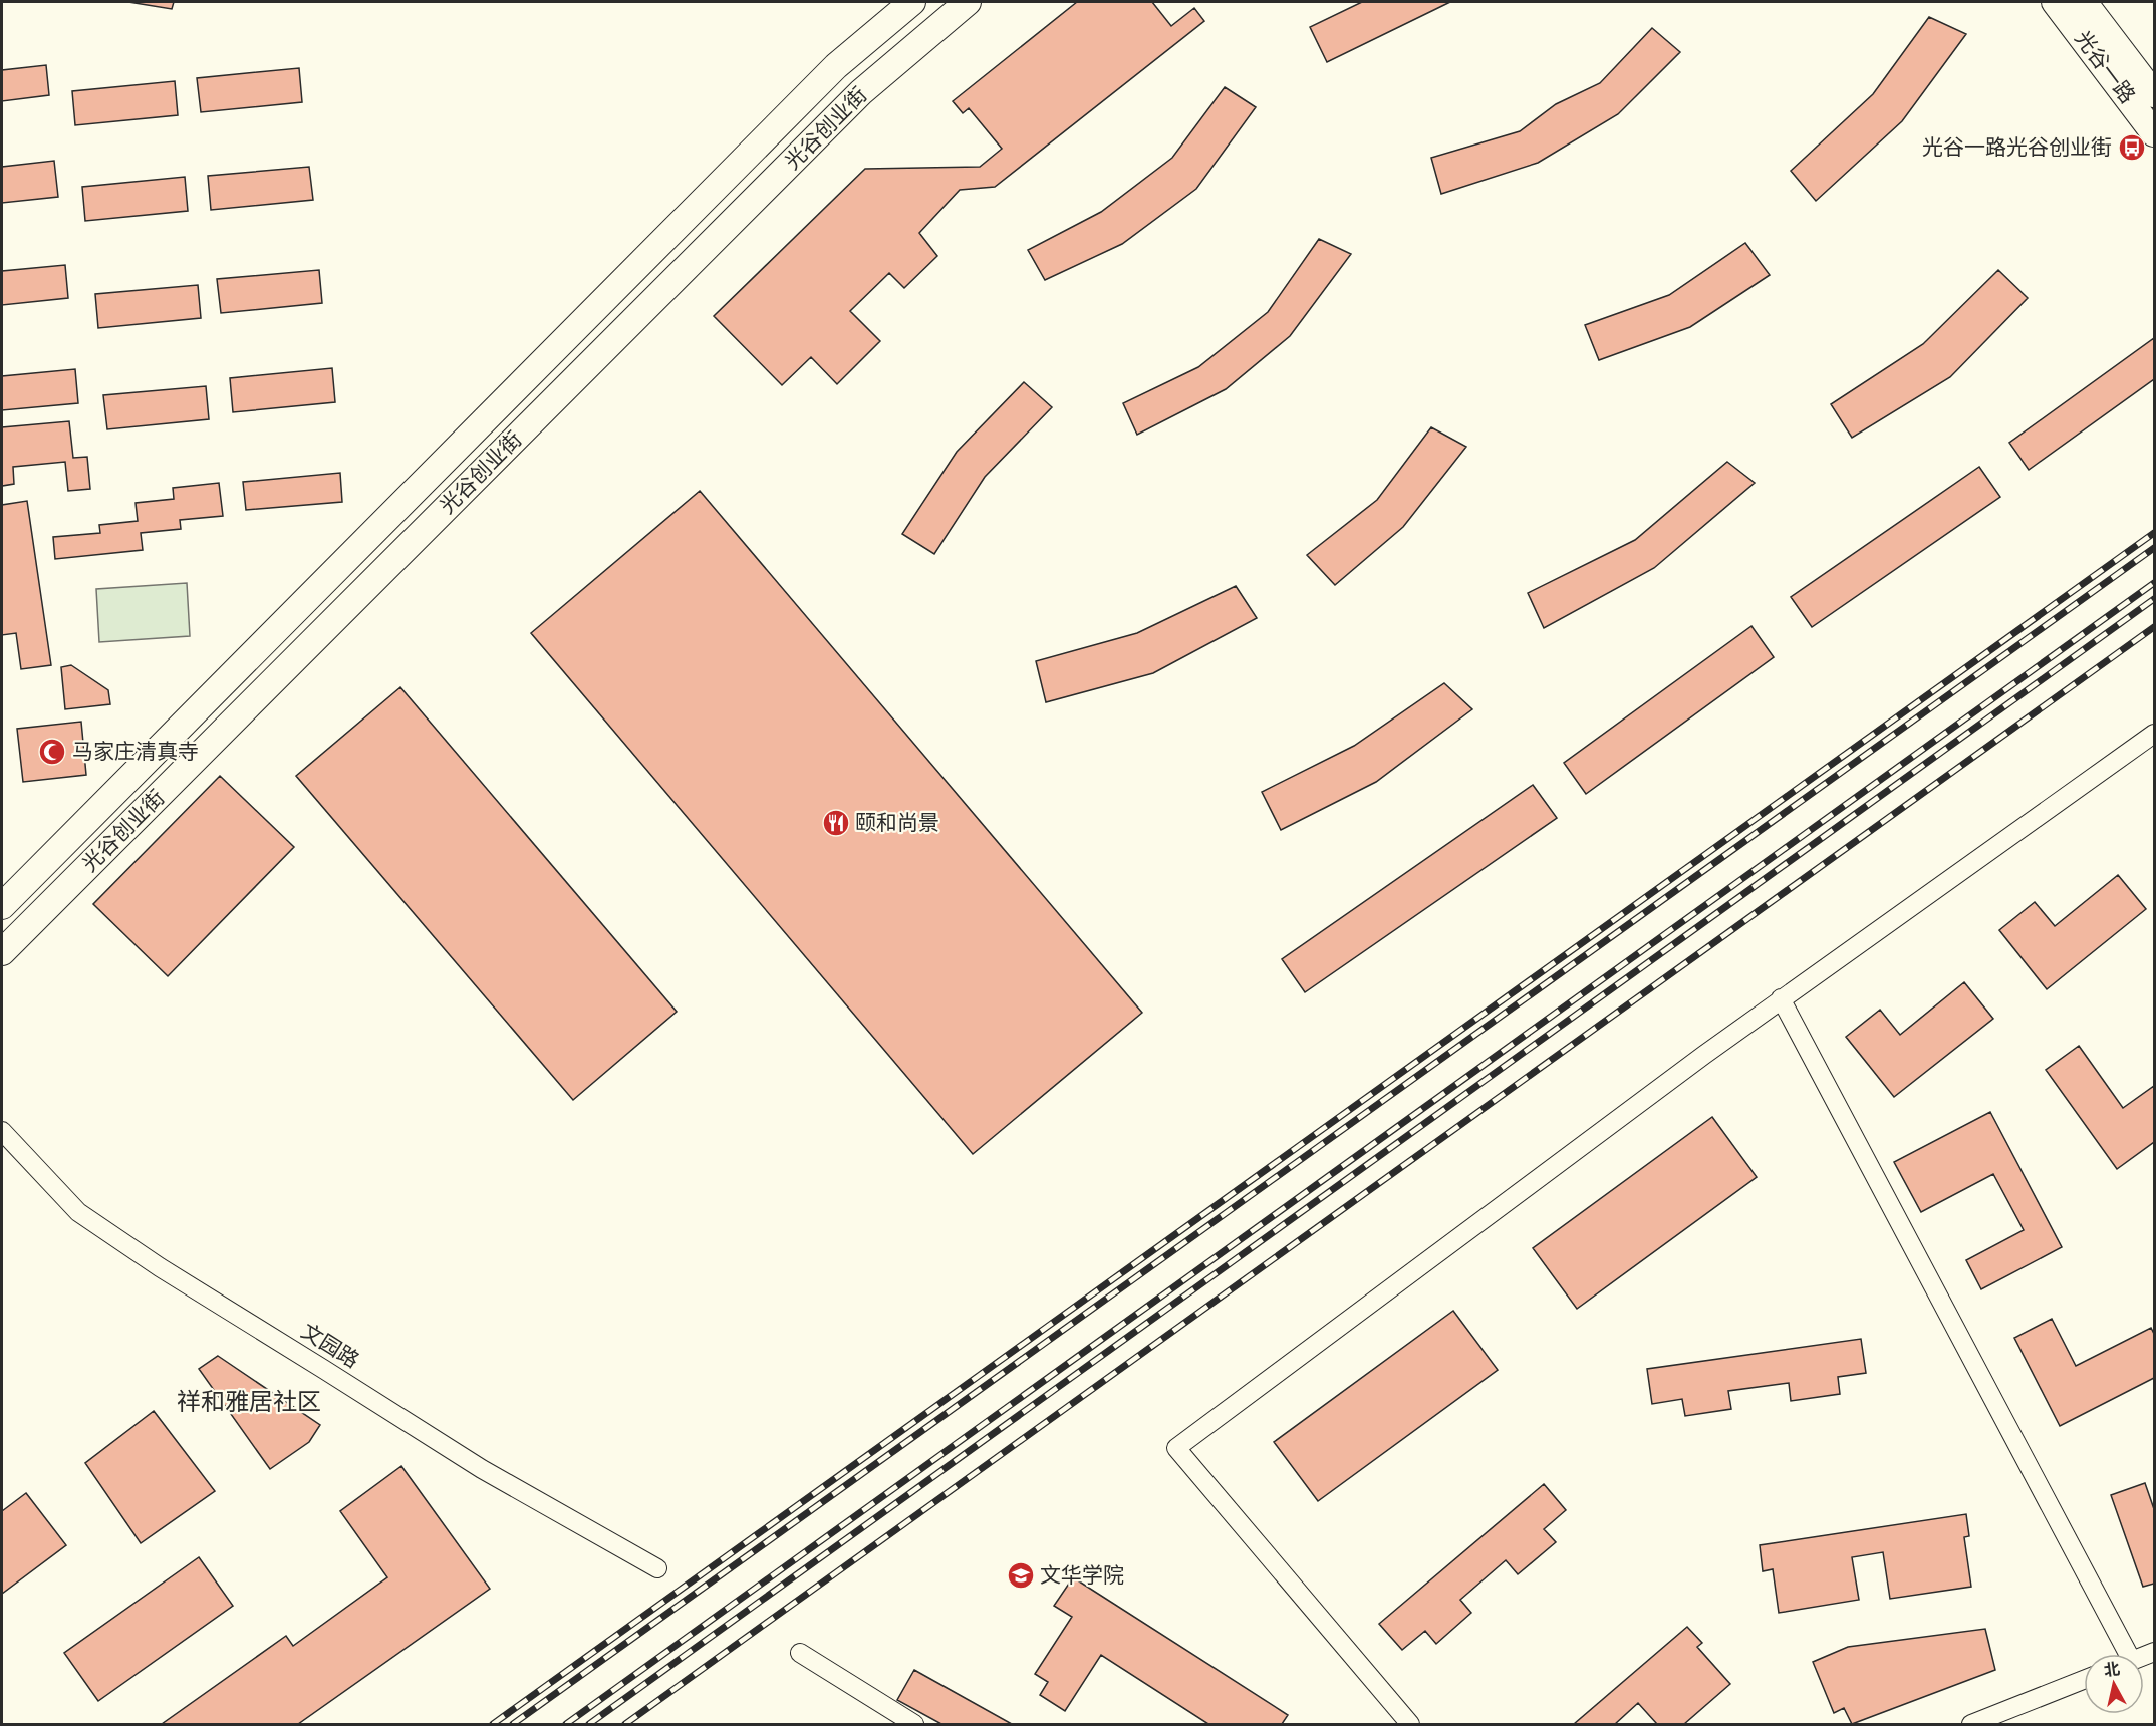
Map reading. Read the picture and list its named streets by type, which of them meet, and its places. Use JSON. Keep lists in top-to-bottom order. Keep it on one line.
{"streets":{"main road":["光谷一路","光谷创业街"],"street":["文园路"]},"districts":["祥和雅居社区"],"places":{"bus stop":["光谷一路光谷创业街"],"mosque":["马家庄清真寺"],"restaurant":["颐和尚景"],"school or university":["文华学院"]},"north":"top"}
